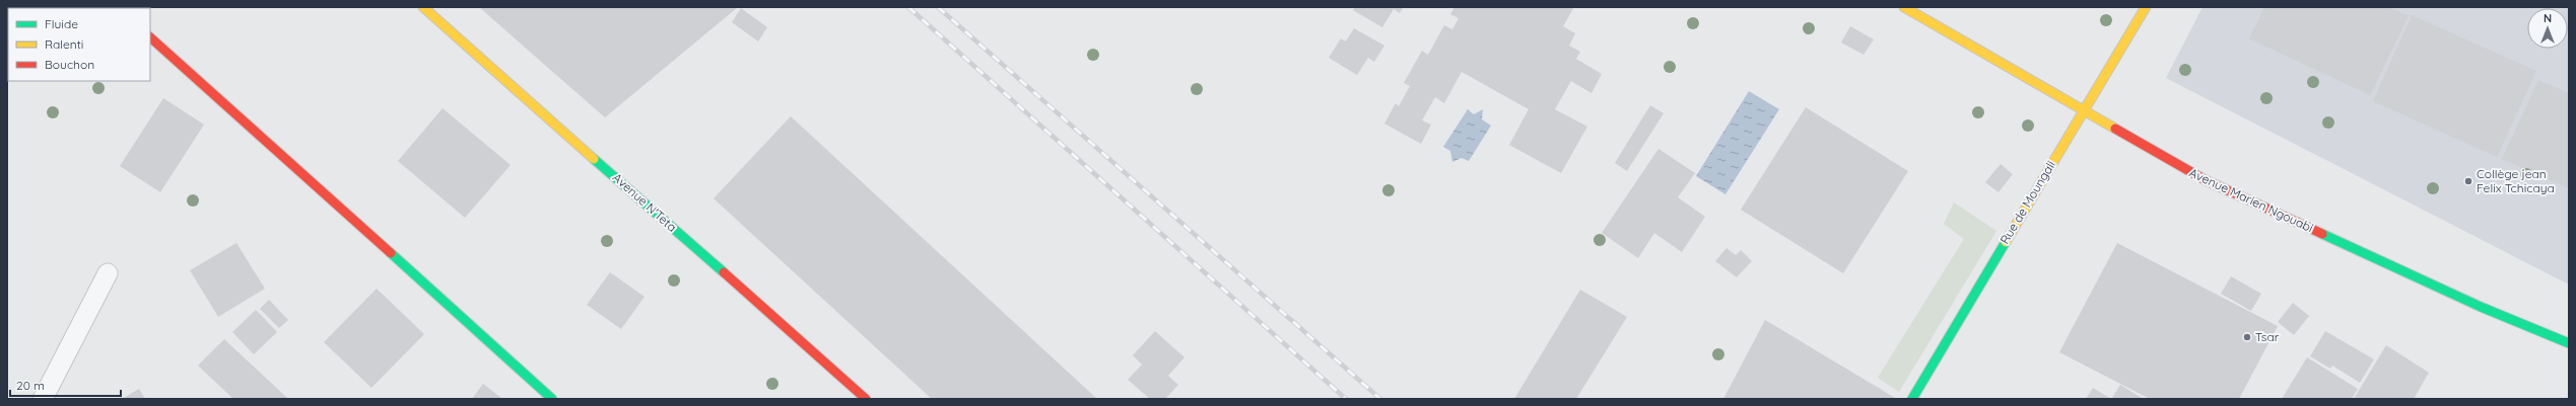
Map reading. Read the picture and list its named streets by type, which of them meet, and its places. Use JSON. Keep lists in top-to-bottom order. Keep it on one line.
{"streets":{"street":["Avenue Marien Ngouabi","Avenue N'Teta","Rue de Moungali"]},"crossings":[["Avenue Marien Ngouabi","Rue de Moungali"]],"places":["Collège jean Felix Tchicaya","Tsar"],"legend":["Fluide","Ralenti","Bouchon"],"scale_bar":"20 m","north":"top"}
